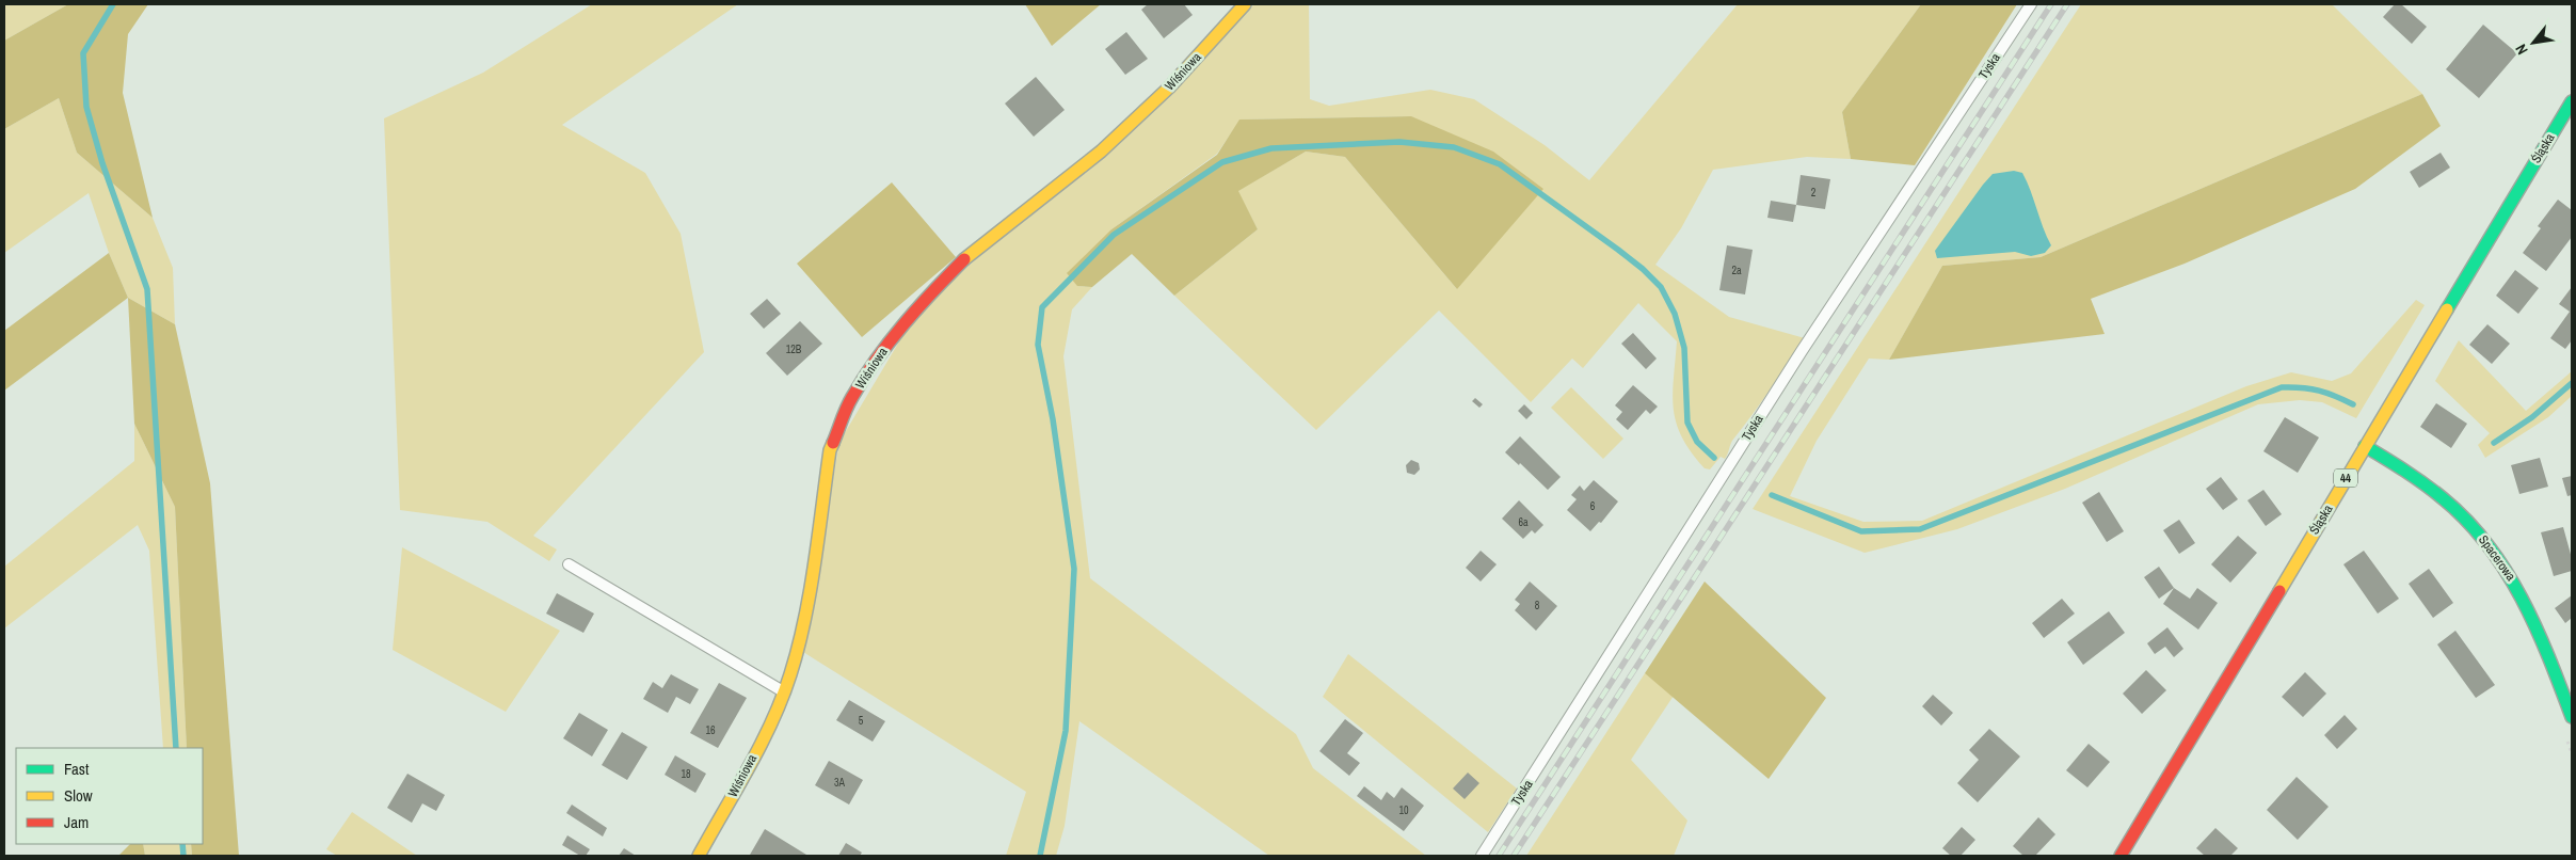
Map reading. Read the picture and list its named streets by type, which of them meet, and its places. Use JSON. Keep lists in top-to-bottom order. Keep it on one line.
{"streets":{"street":["Wiśniowa","Śląska","44","Spacerowa"],"lane":["Tyska"]},"crossings":[["Śląska","Spacerowa"]],"house_numbers":["2","2a","12B","6","6a","8","5","16","18","3A","10"],"legend":["Fast","Slow","Jam"],"north":"bottom left"}
